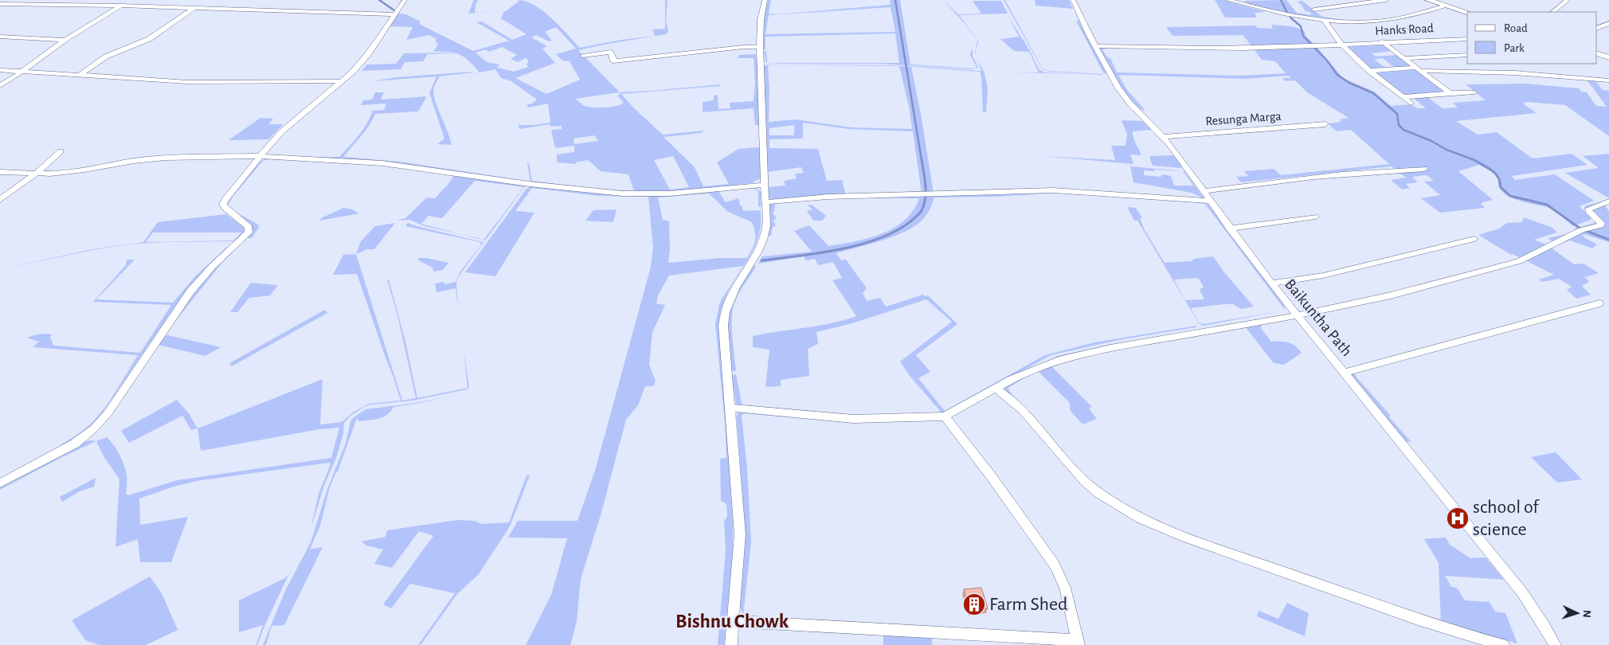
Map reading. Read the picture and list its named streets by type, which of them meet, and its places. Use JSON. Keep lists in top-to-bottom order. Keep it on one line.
{"streets":{"street":["Hanks Road","Resunga Marga","Baikuntha Path"]},"crossings":[["Hanks Road","Baikuntha Path"],["Resunga Marga","Baikuntha Path"]],"districts":["Bishnu Chowk"],"places":{"hospital":["school of science"],"building":["Farm Shed"]},"legend":["Road","Park"],"north":"right"}
